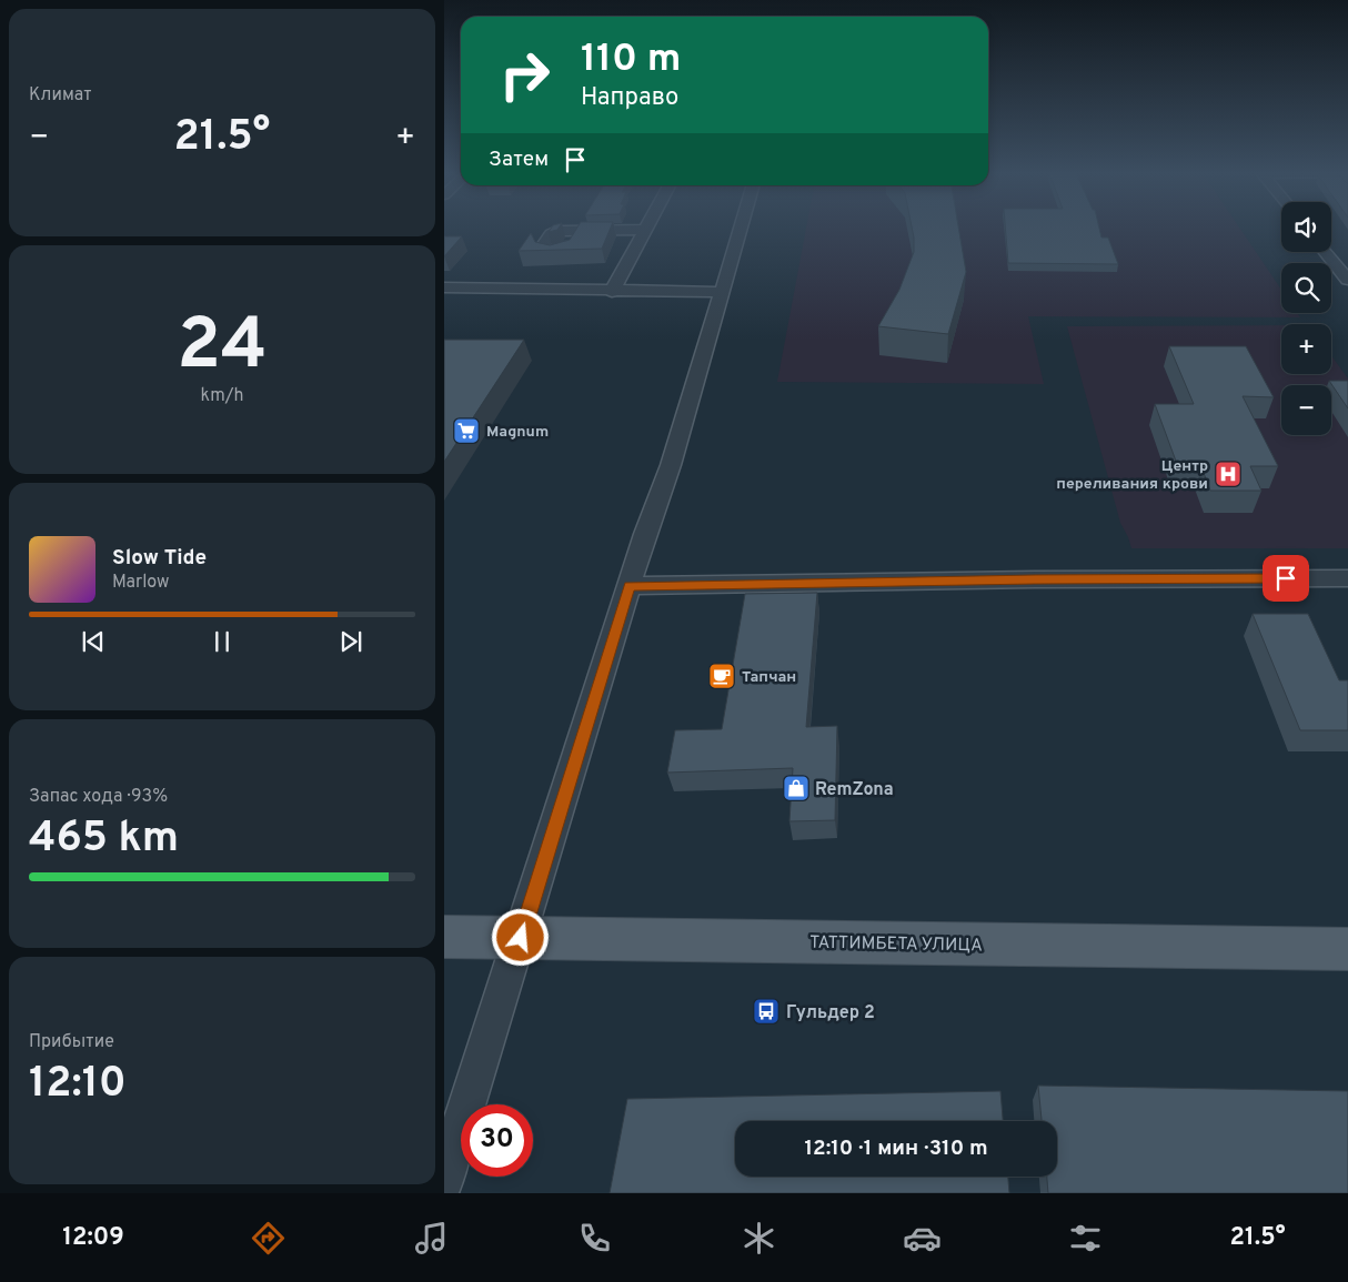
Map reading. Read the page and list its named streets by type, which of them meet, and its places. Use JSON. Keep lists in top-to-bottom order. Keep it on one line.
{"streets":{"main road":["ТАТТИМБЕТА УЛИЦА"]},"places":{"supermarket":["Magnum"],"hospital":["Центр переливания крови"],"cafe":["Тапчан"],"shop":["RemZona"],"bus stop":["Гульдер 2"]},"page":{"tile":["Климат",["24","km/h"],["Запас хода · 93%","465 km"],["Прибытие","12:10"]],"turn":["110 m","Направо"],"heat":["−","21.5°","+"],"then":"Затем","map_buttons":["+","−"],"song":["Slow Tide","Marlow"],"limit":"30","trip":"12:10 · 1 мин · 310 m","tabs":["12:09","21.5°"]}}
